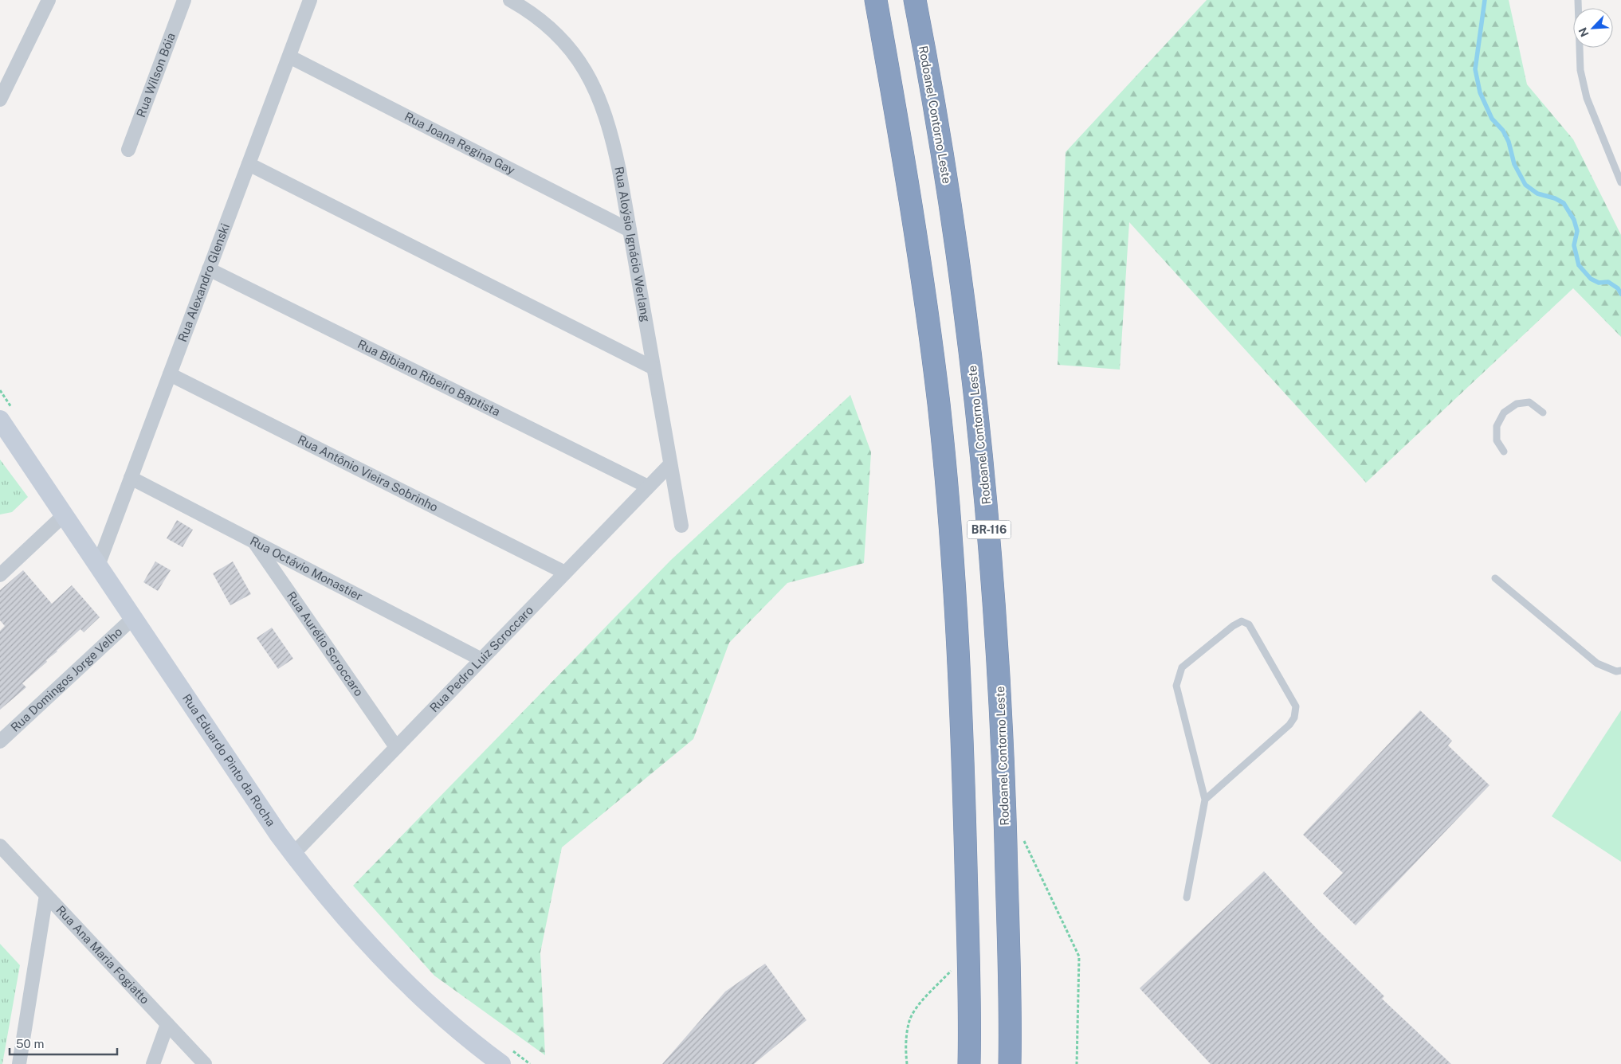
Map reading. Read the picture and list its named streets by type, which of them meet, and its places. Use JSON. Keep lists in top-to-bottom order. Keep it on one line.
{"streets":{"highway":["Rodoanel Contorno Leste","BR-116"],"main road":["Rua Eduardo Pinto da Rocha"],"street":["Rua Wilson Bóia","Rua Joana Regina Gay","Rua Aloýsio Ignácio Werlang","Rua Alexandro Glenski","Rua Bibiano Ribeiro Baptista","Rua Antônio Vieira Sobrinho","Rua Octávio Monastier","Rua Aurélio Scroccaro","Rua Pedro Luiz Scroccaro","Rua Domingos Jorge Velho","Rua Ana Maria Fogiatto"]},"crossings":[["Rua Joana Regina Gay","Rua Aloýsio Ignácio Werlang"],["Rua Joana Regina Gay","Rua Alexandro Glenski"],["Rua Aloýsio Ignácio Werlang","Rua Pedro Luiz Scroccaro"],["Rua Alexandro Glenski","Rua Bibiano Ribeiro Baptista"],["Rua Alexandro Glenski","Rua Antônio Vieira Sobrinho"],["Rua Alexandro Glenski","Rua Octávio Monastier"],["Rua Alexandro Glenski","Rua Eduardo Pinto da Rocha"],["Rua Bibiano Ribeiro Baptista","Rua Pedro Luiz Scroccaro"],["Rua Antônio Vieira Sobrinho","Rua Pedro Luiz Scroccaro"],["Rua Octávio Monastier","Rua Aurélio Scroccaro"],["Rua Octávio Monastier","Rua Pedro Luiz Scroccaro"],["Rua Aurélio Scroccaro","Rua Pedro Luiz Scroccaro"],["Rua Pedro Luiz Scroccaro","Rua Eduardo Pinto da Rocha"],["Rua Domingos Jorge Velho","Rua Eduardo Pinto da Rocha"]],"scale_bar":"50 m","north":"bottom left"}
